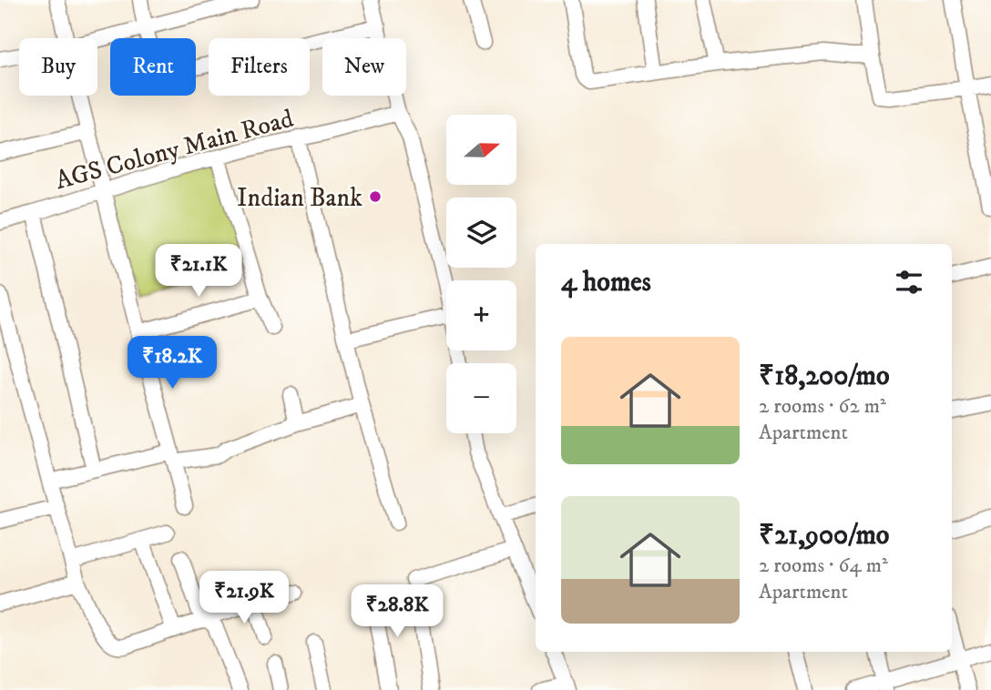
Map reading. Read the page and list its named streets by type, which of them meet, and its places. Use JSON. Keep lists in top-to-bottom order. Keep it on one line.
{"streets":{"street":["AGS Colony Main Road"]},"places":["Indian Bank"],"north":"right","page":{"chip":["Buy","Rent","Filters","New"],"map_buttons":["+","−"],"price":["₹21.1K","₹18.2K","₹21.9K","₹28.8K"],"heading":"4 homes","list":[{"name":"₹18,200/mo","note":"2 rooms · 62 m² · Apartment"},{"name":"₹21,900/mo","note":"2 rooms · 64 m² · Apartment"}]}}
